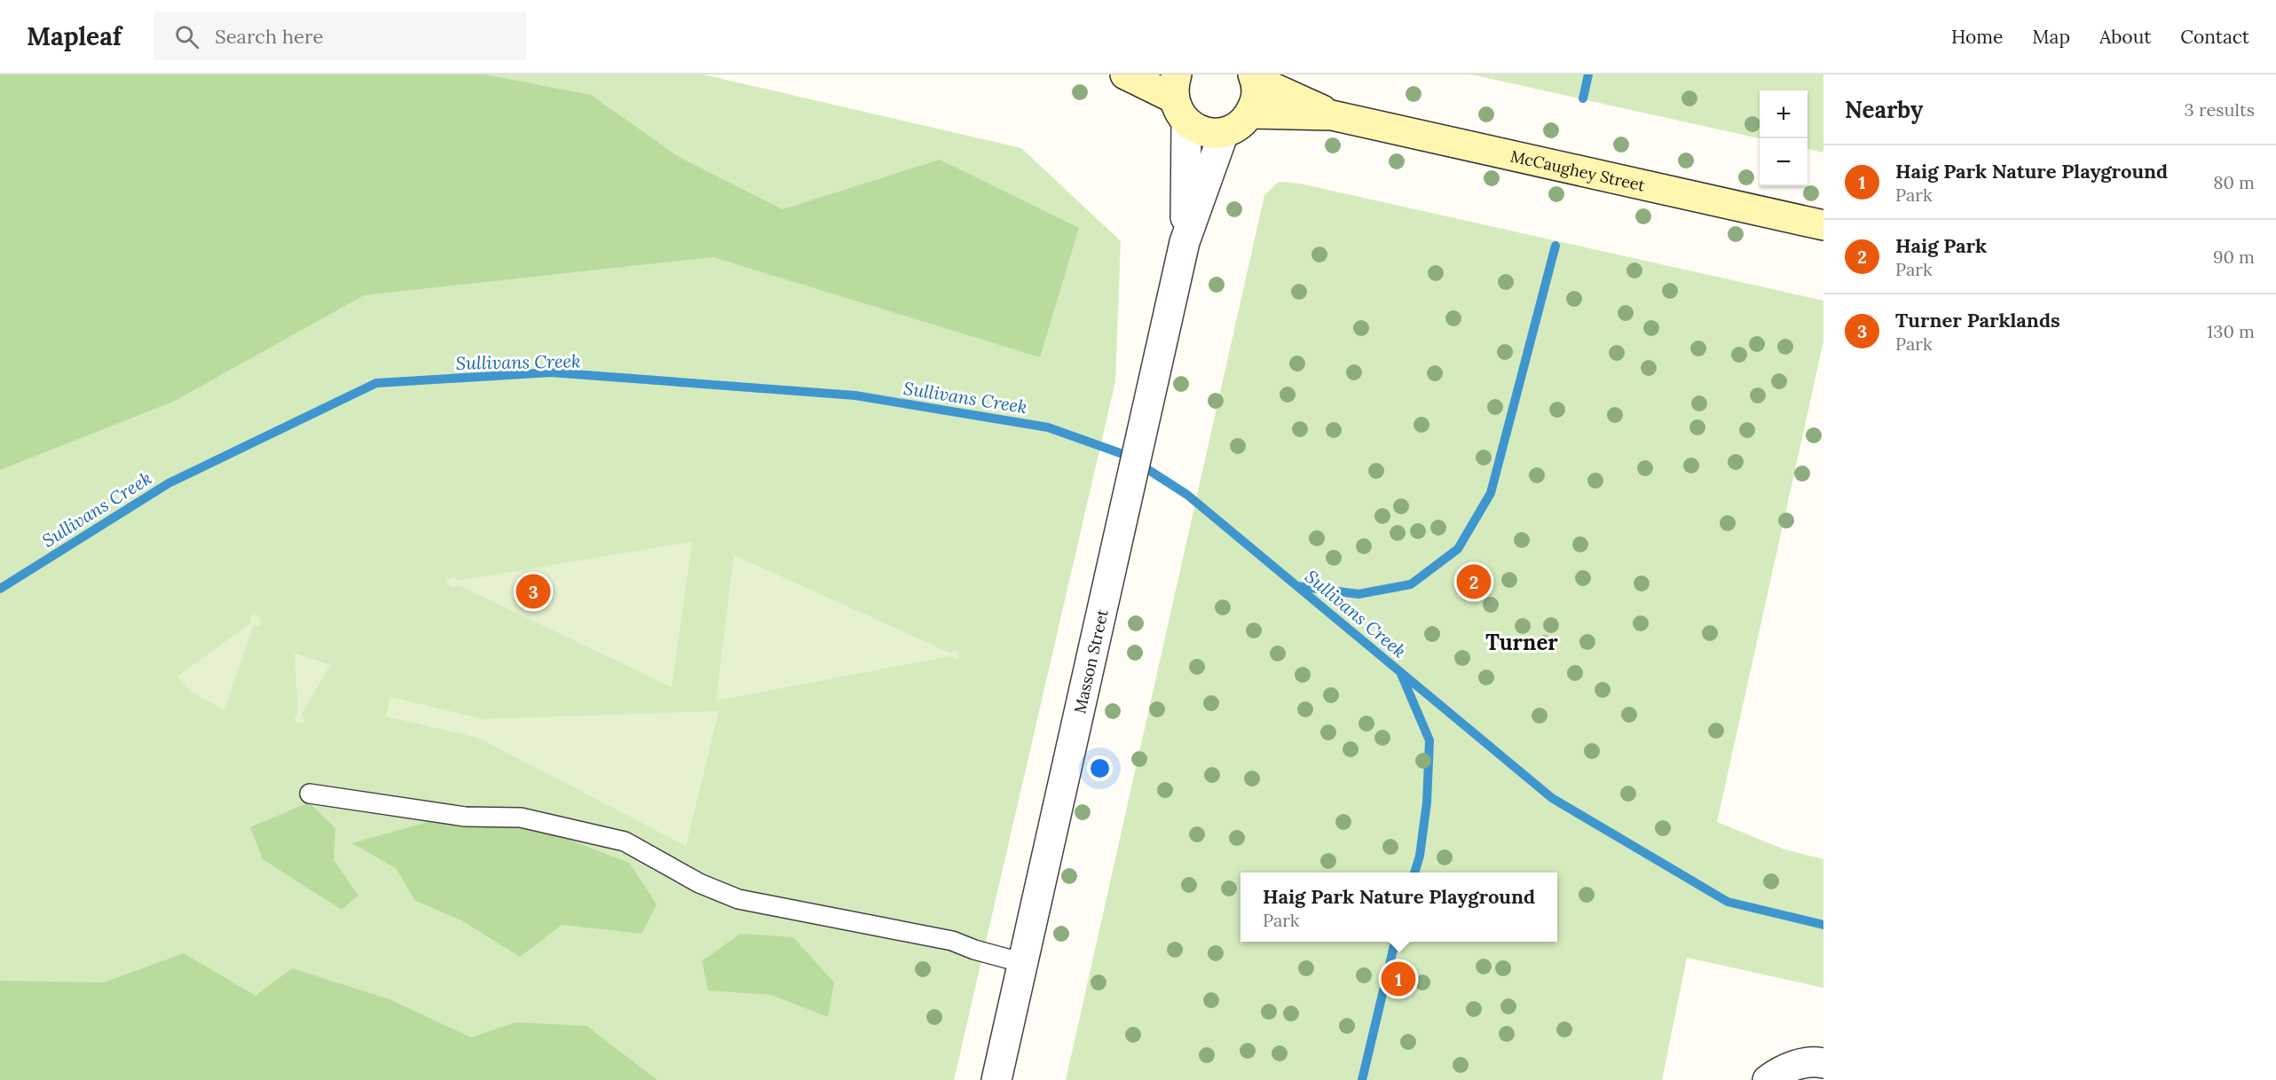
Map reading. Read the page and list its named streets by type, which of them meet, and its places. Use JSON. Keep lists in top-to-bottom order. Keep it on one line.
{"streets":{"street":["McCaughey Street","Masson Street"]},"districts":["Turner"],"water":["Sullivans Creek"],"page":{"header":"Mapleaf","search":"Search here","nav":["Home","Map","About","Contact"],"heading":["Nearby","3 results"],"map_buttons":["+","−"],"list":[{"mark":"1","name":"Haig Park Nature Playground","note":"Park","value":"80 m"},{"mark":"2","name":"Haig Park","note":"Park","value":"90 m"},{"mark":"3","name":"Turner Parklands","note":"Park","value":"130 m"}],"pins":["2","3","1"],"popup":["Haig Park Nature Playground","Park"]}}
